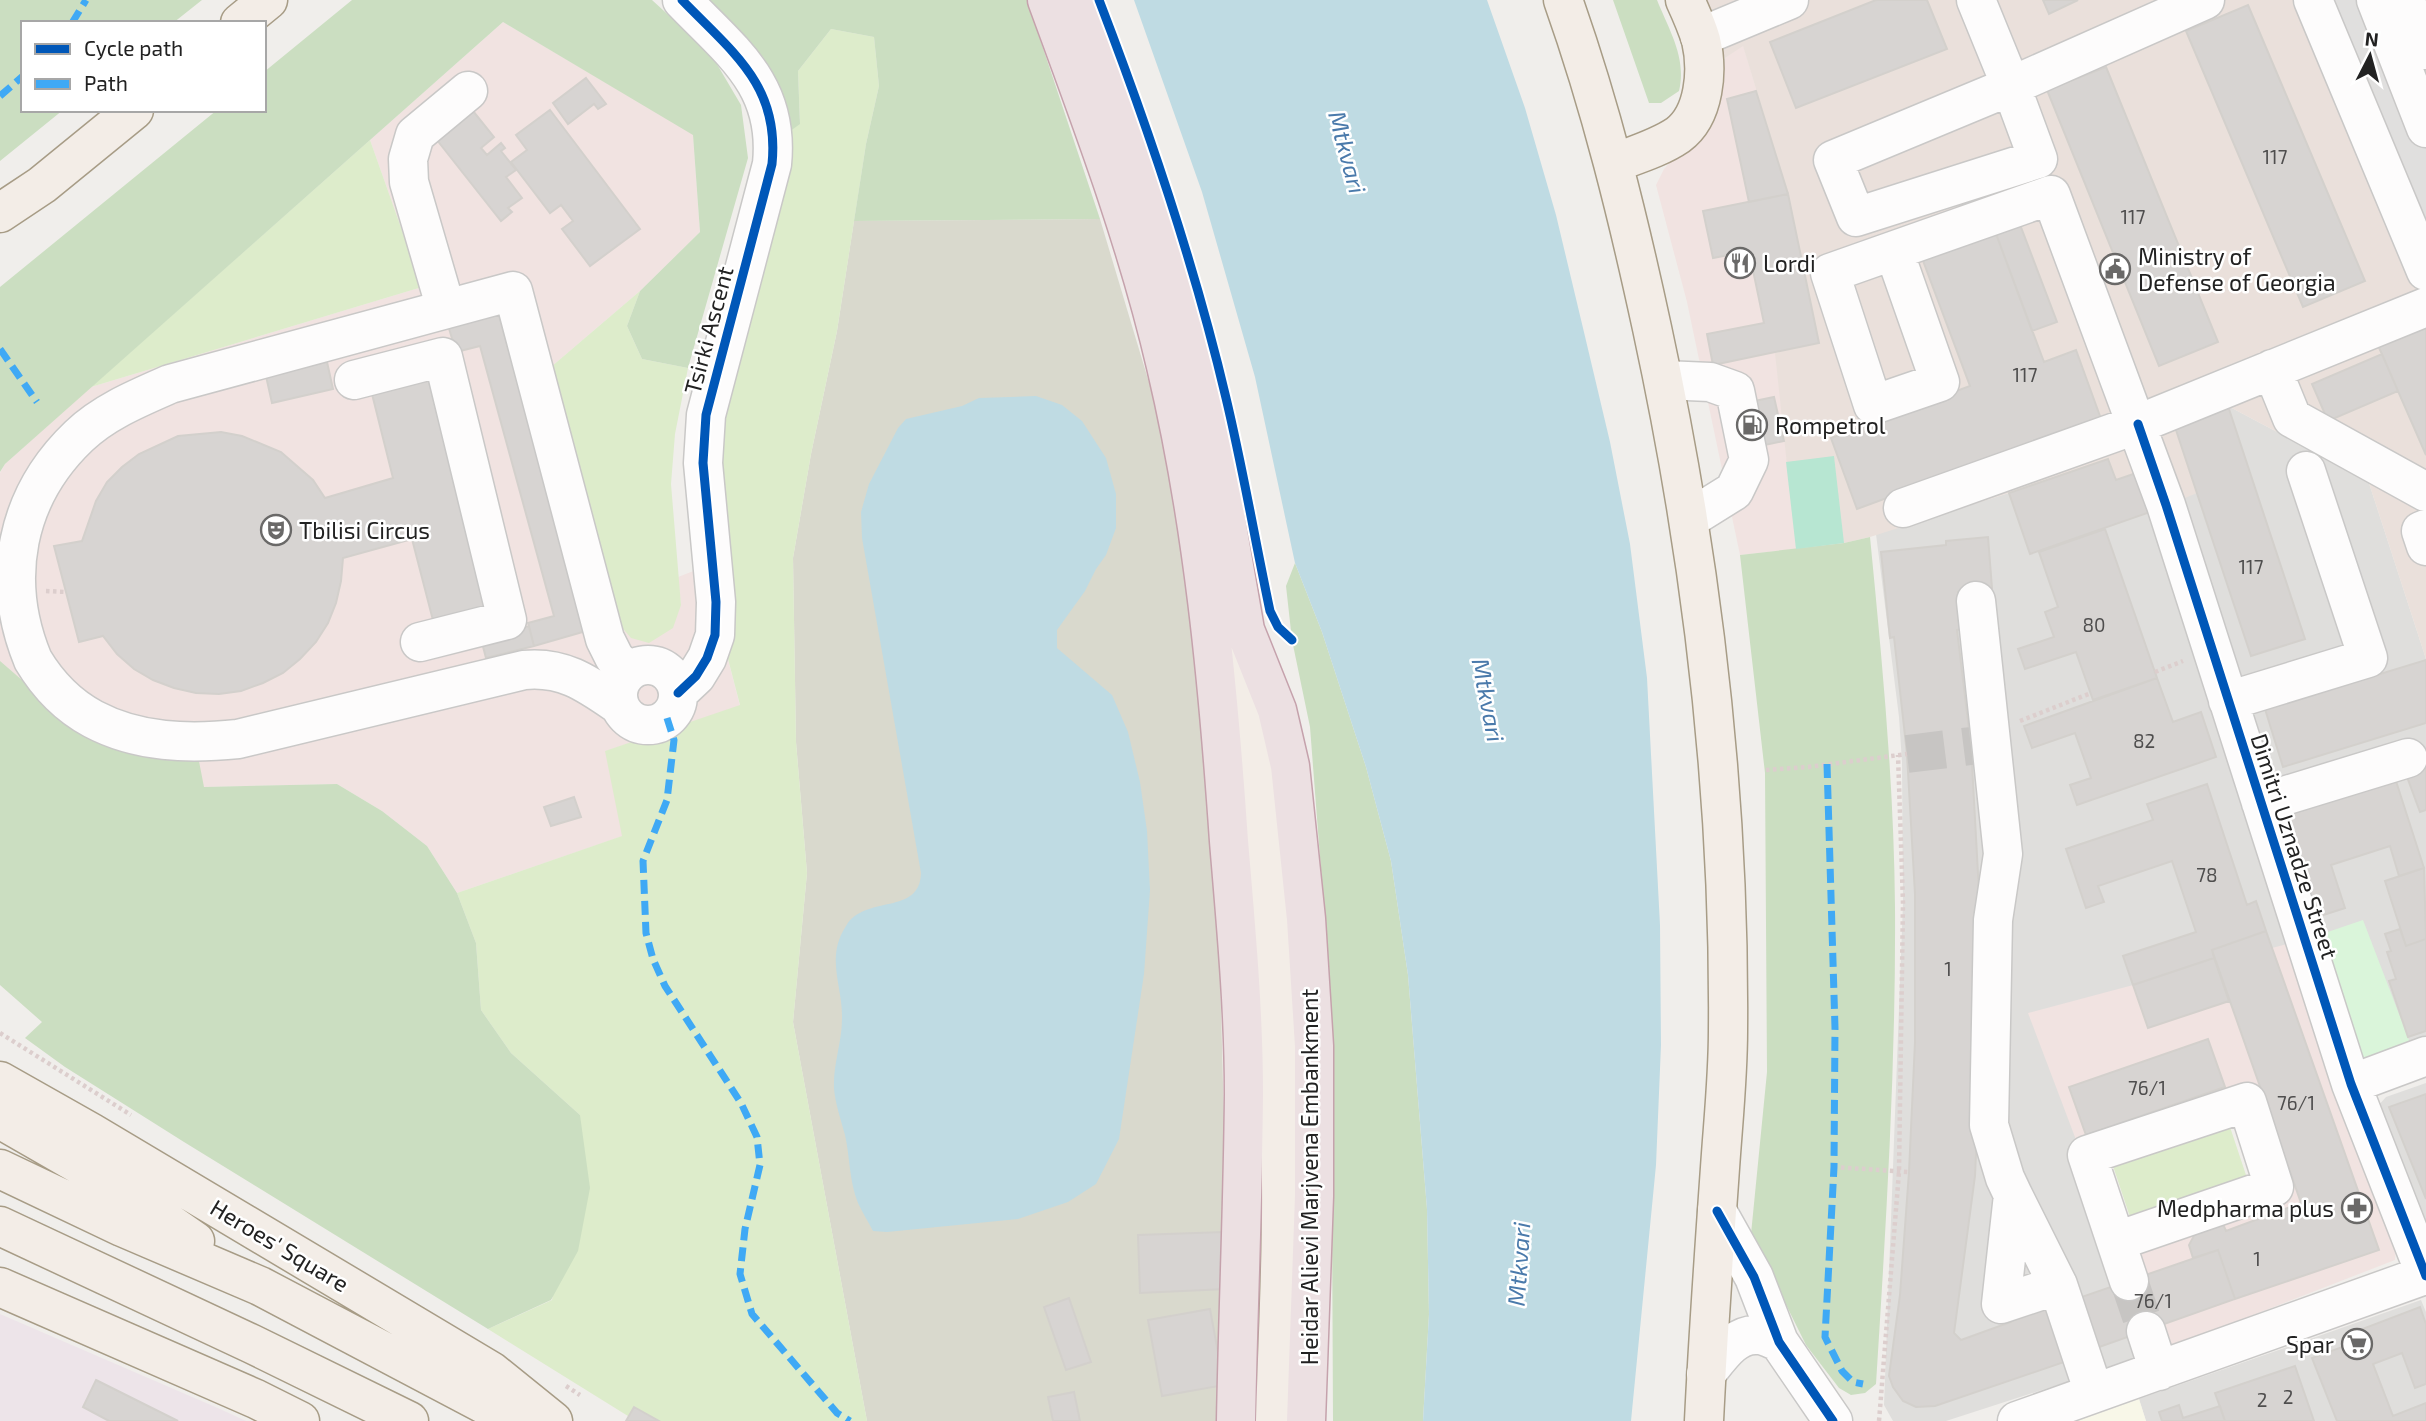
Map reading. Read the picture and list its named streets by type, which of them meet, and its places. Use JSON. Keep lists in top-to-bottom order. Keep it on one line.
{"streets":{"highway":["Heidar Alievi Marjvena Embankment"],"main road":["Heroes' Square"],"street":["Tsirki Ascent","Dimitri Uznadze Street"]},"water":["Mtkvari"],"places":{"restaurant":["Lordi"],"public building":["Ministry of Defense of Georgia"],"fuel station":["Rompetrol"],"theatre":["Tbilisi Circus"],"pharmacy":["Medpharma plus"],"supermarket":["Spar"]},"house_numbers":["117","117","117","117","80","82","78","1","76/1","76/1","1","76/1","2","2"],"legend":["Cycle path","Path"],"north":"top"}
